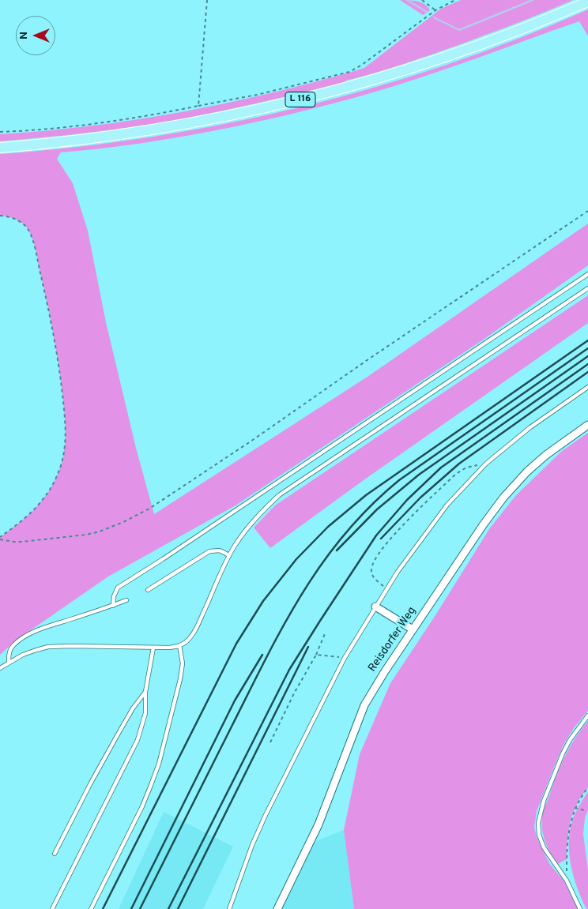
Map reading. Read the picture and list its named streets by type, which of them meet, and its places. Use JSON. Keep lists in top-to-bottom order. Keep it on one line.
{"streets":{"main road":["L 116"],"street":["Reisdorfer Weg"]},"north":"left"}
